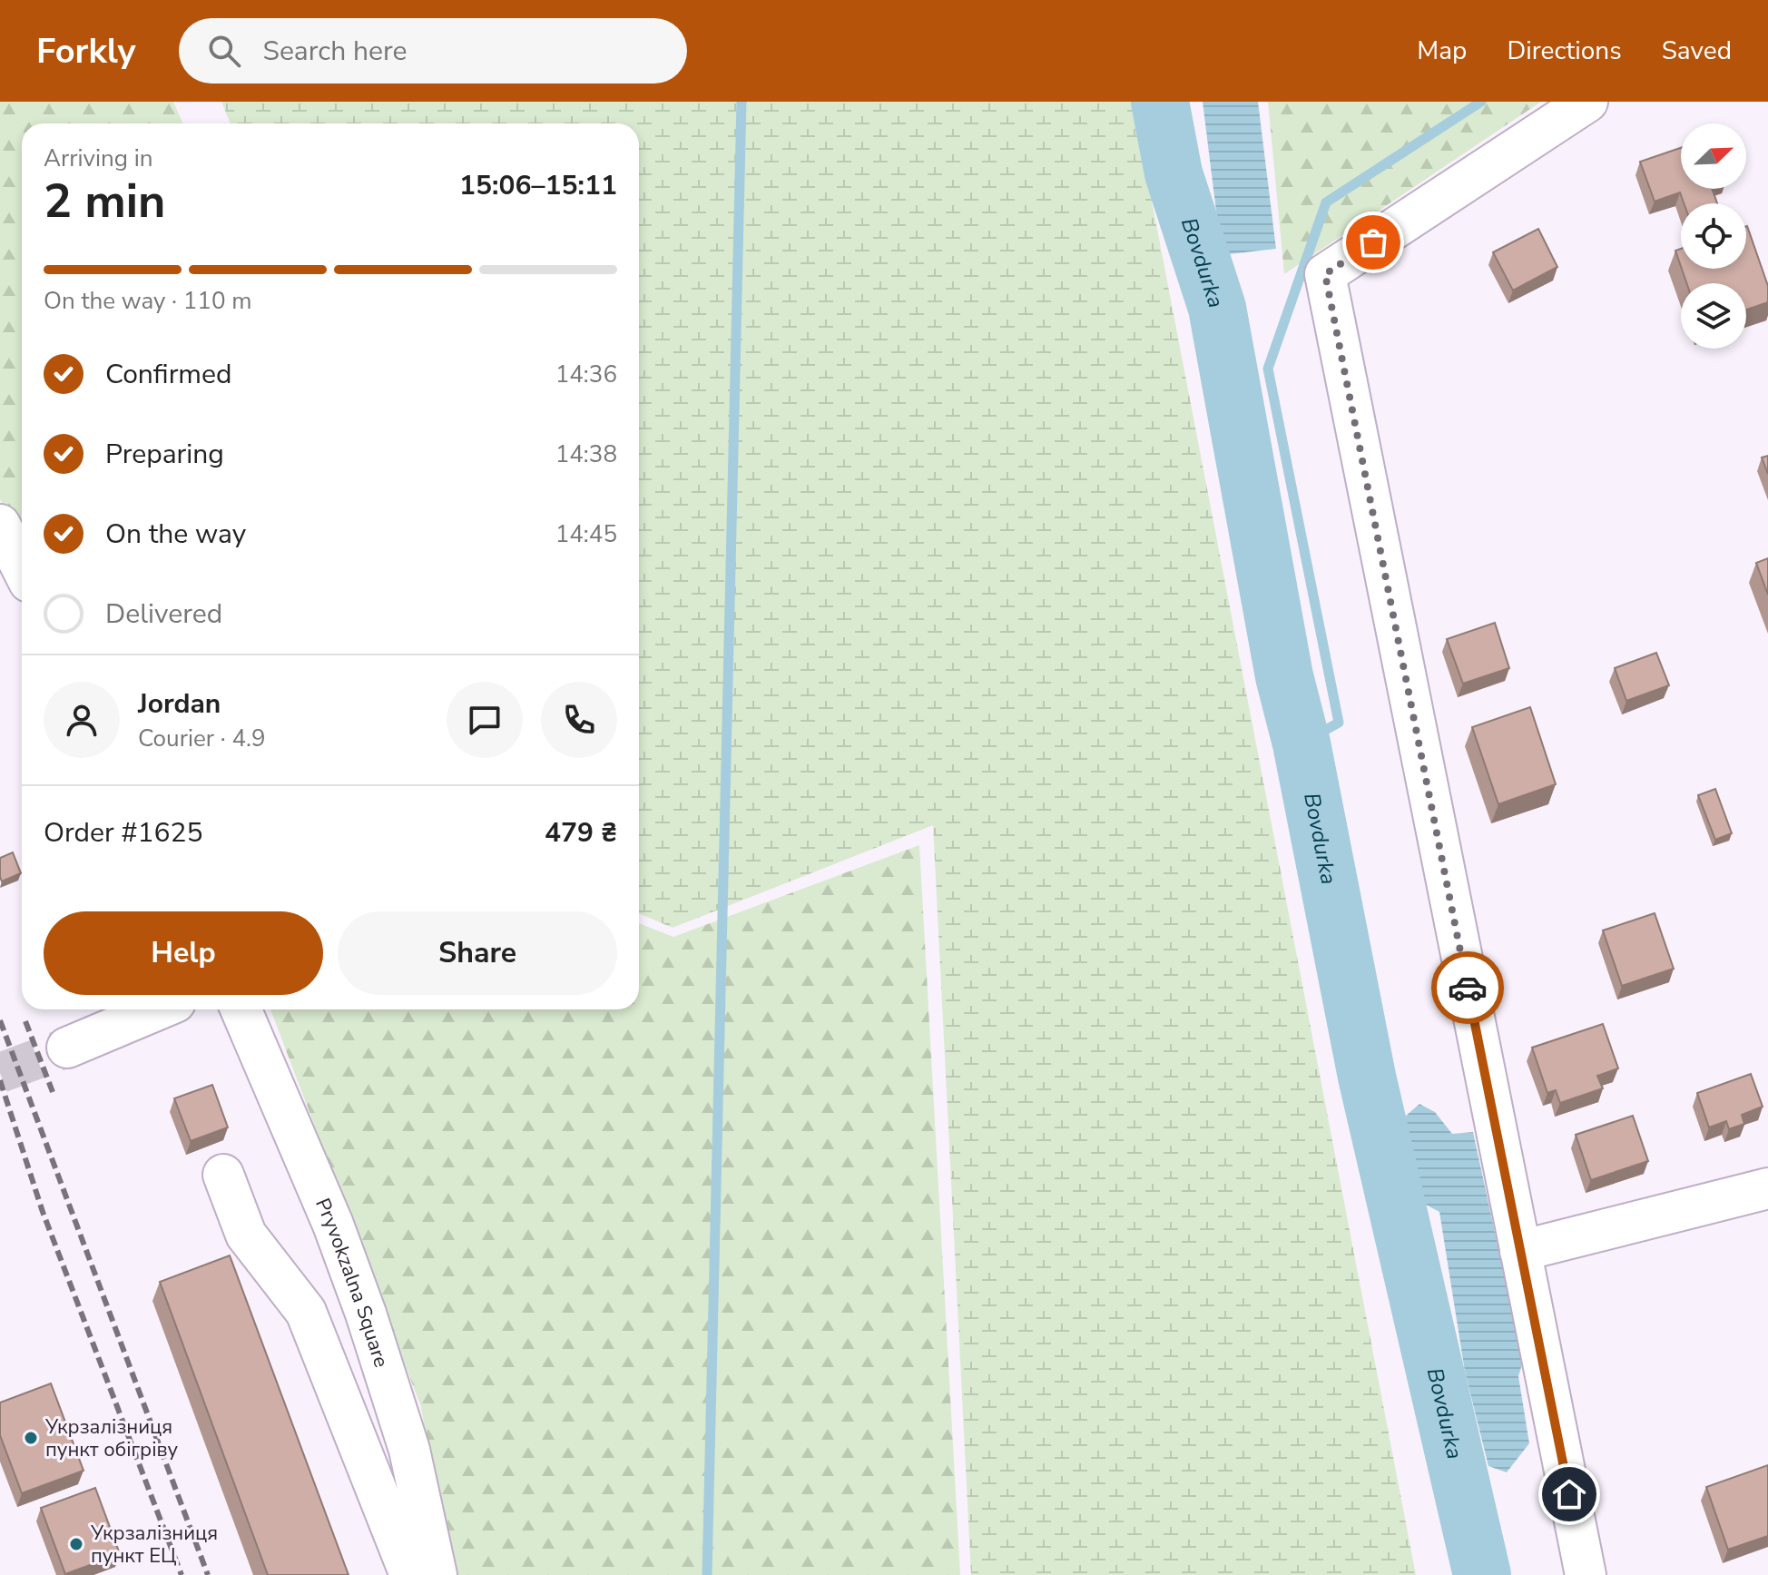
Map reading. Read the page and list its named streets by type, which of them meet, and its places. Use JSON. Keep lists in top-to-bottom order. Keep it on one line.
{"streets":{"street":["Pryvokzalna Square"]},"water":["Bovdurka"],"places":["Укрзалізниця пункт обігріву","Укрзалізниця пункт ЕЦ"],"north":"top right","page":{"header":"Forkly","search":"Search here","nav":["Map","Directions","Saved"],"heading":["2 min","Arriving in","15:06–15:11"],"panel":["Jordan","Courier · 4.9","Order #1625","479 ₴"],"bar":"On the way · 110 m","list":[["Confirmed","14:36"],["Preparing","14:38"],["On the way","14:45"],"Delivered"],"buttons":["Help","Share"]}}
